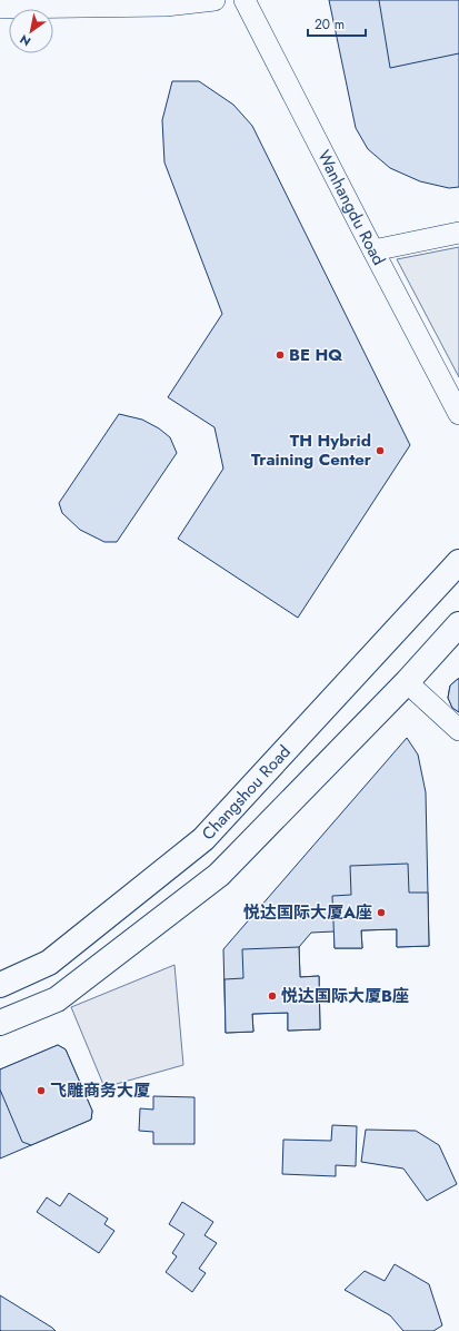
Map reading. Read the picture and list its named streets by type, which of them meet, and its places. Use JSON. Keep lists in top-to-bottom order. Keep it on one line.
{"streets":{"main road":["Changshou Road"],"street":["Wanhangdu Road"]},"places":["BE HQ","TH Hybrid Training Center","悦达国际大厦A座","悦达国际大厦B座","飞雕商务大厦"],"scale_bar":"20 m","north":"bottom left"}
